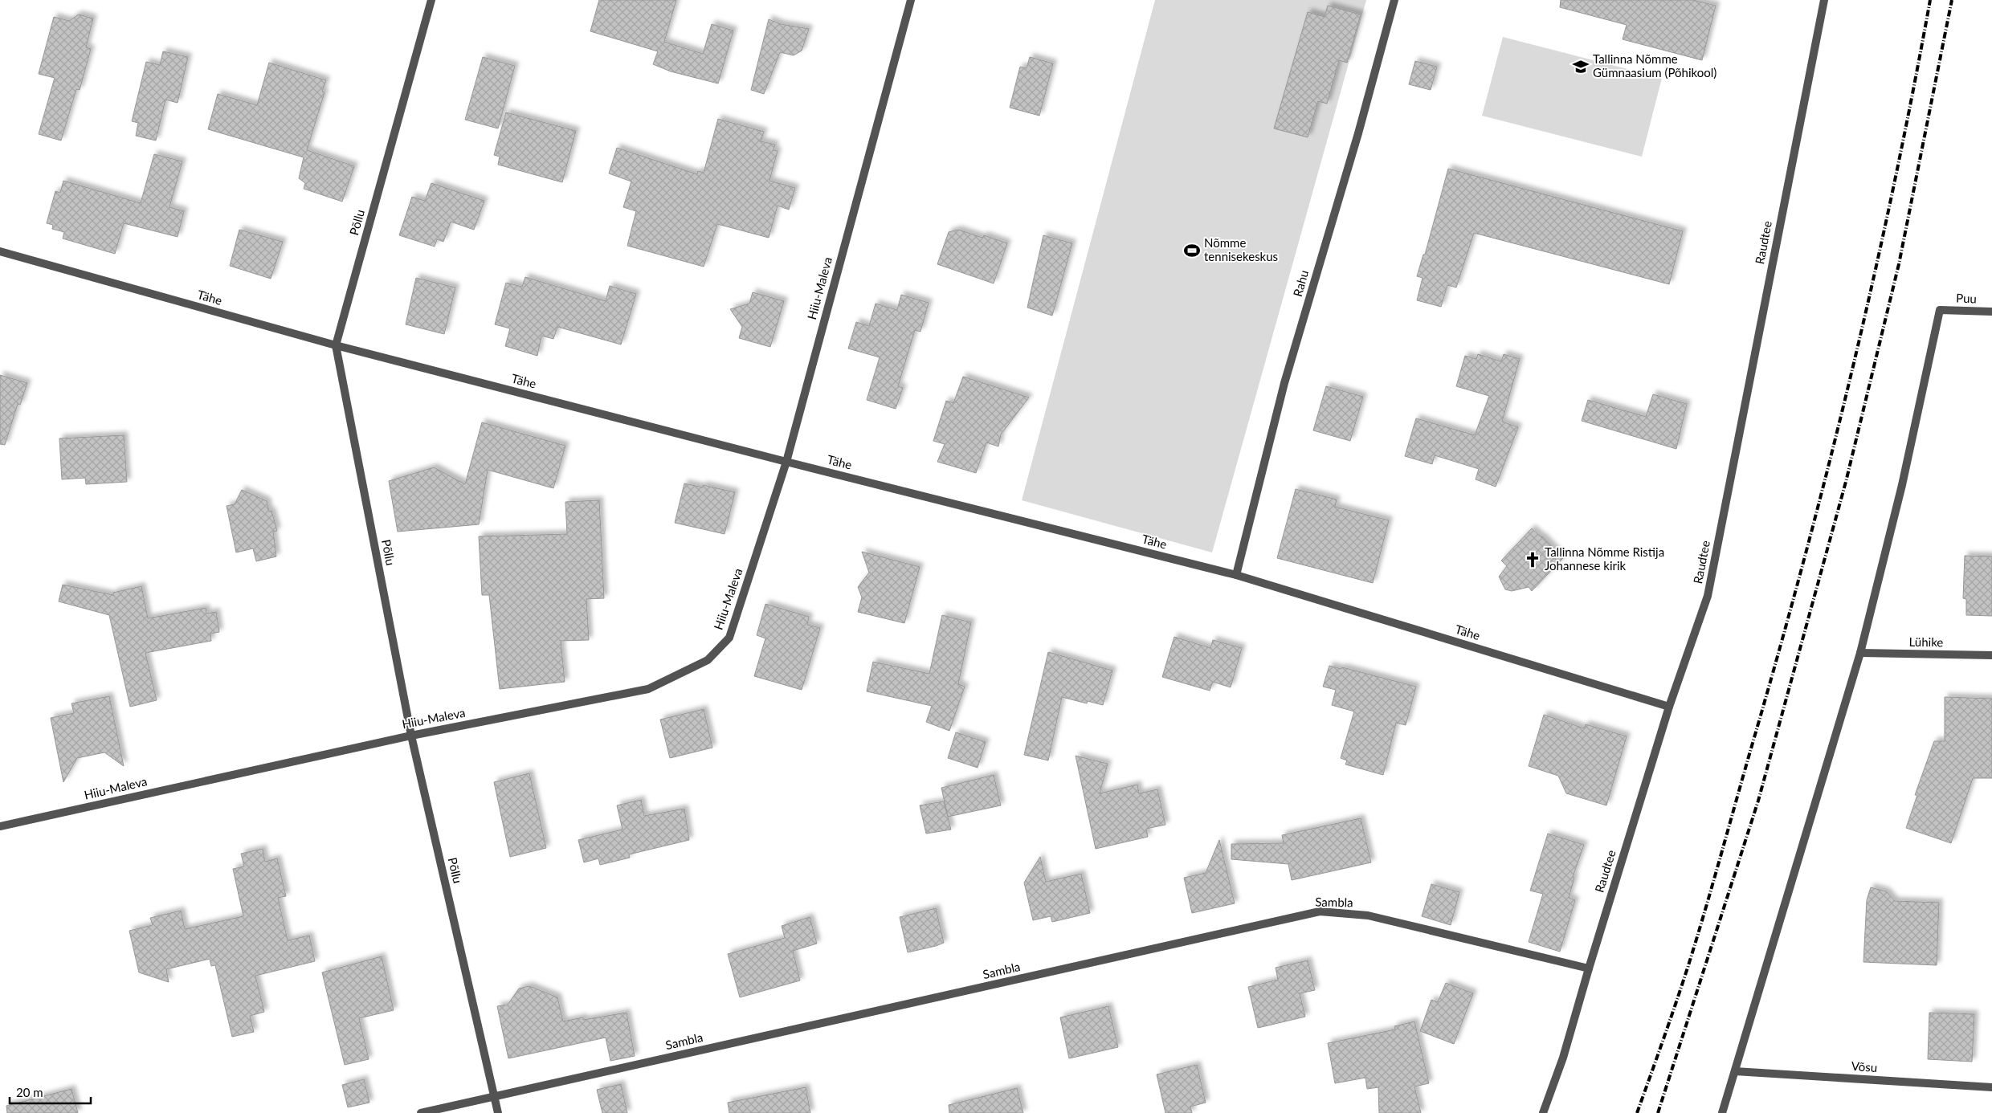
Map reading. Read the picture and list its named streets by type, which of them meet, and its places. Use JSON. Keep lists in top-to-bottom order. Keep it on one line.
{"streets":{"street":["Põllu","Raudtee","Rahu","Hiiu-Maleva","Tähe","Puu","Lühike","Sambla","Võsu"]},"crossings":[["Põllu","Hiiu-Maleva"],["Põllu","Tähe"],["Põllu","Sambla"],["Raudtee","Tähe"],["Raudtee","Sambla"],["Rahu","Tähe"],["Hiiu-Maleva","Tähe"],["Puu","Lühike"]],"places":{"school or university":["Tallinna Nõmme Gümnaasium (Põhikool)"],"sports":["Nõmme tennisekeskus"],"church":["Tallinna Nõmme Ristija Johannese kirik"]},"scale_bar":"20 m"}
